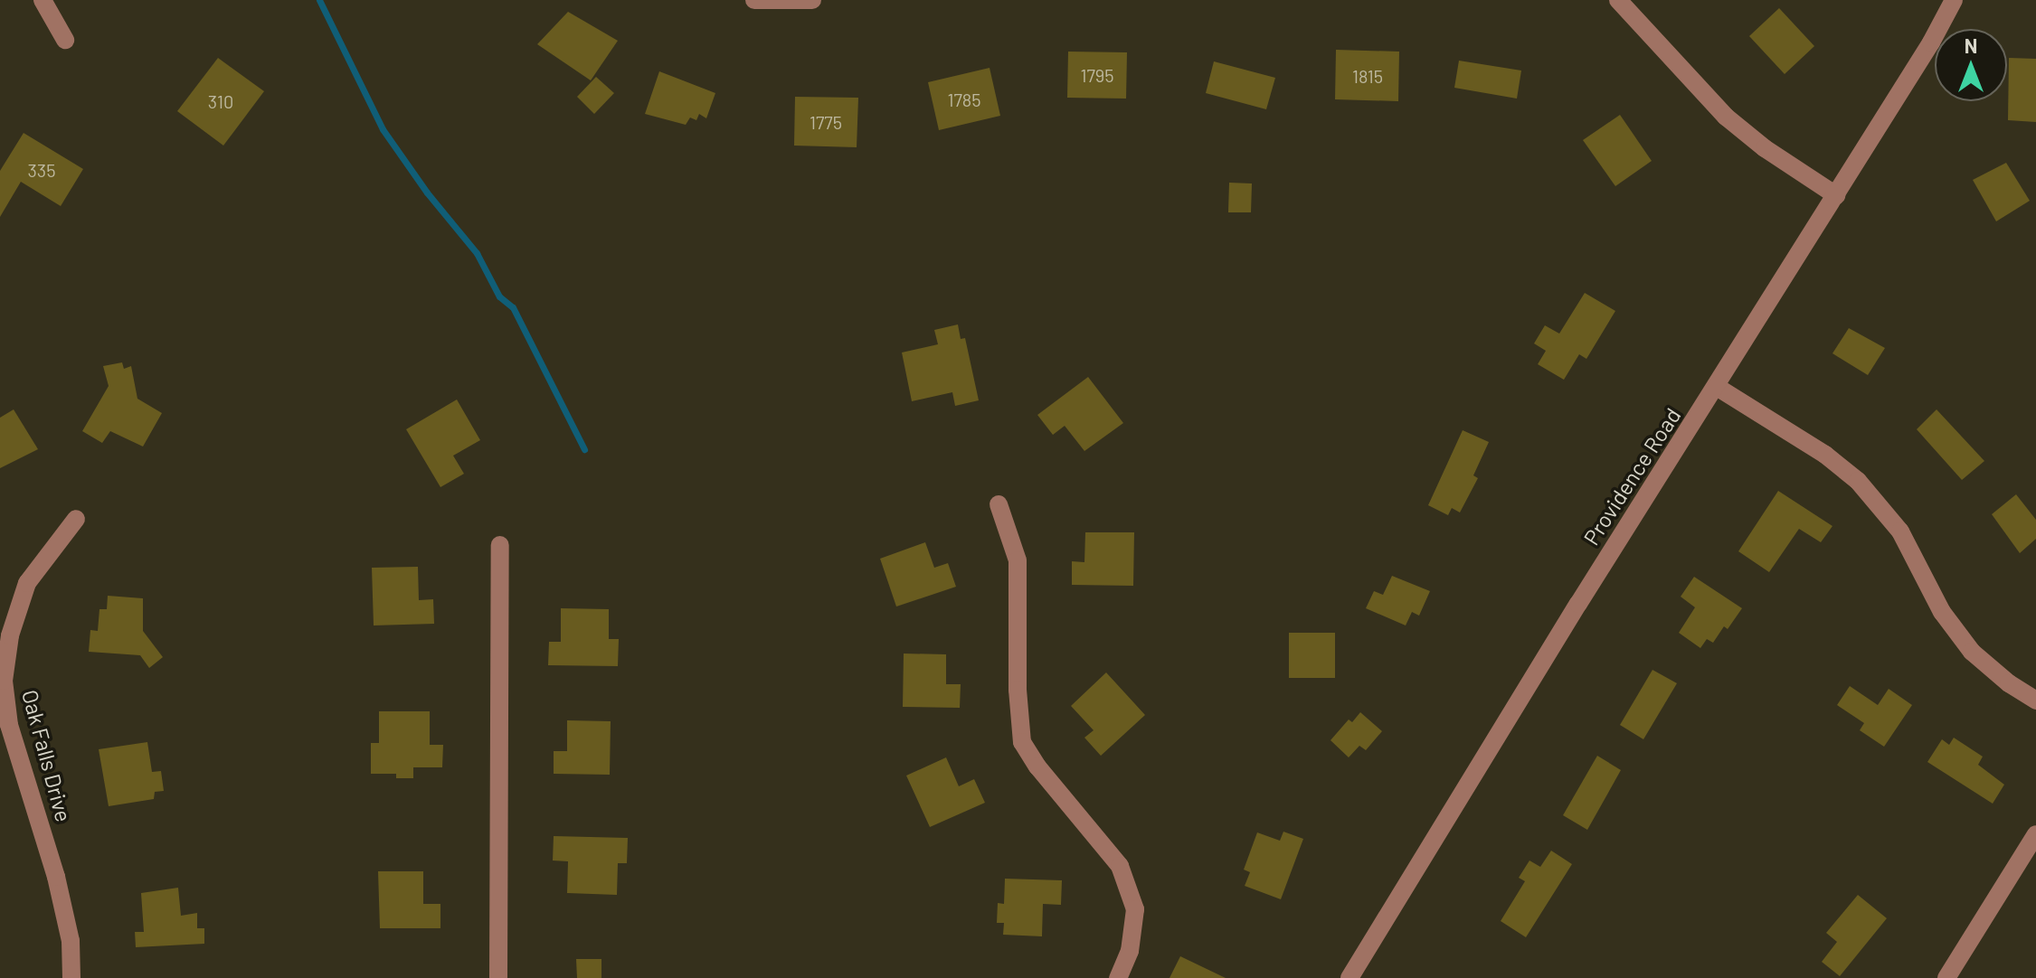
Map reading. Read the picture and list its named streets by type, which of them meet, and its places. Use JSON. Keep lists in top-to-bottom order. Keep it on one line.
{"streets":{"street":["Providence Road","Oak Falls Drive"]},"house_numbers":["1795","1815","1785","310","1775","335"],"north":"top"}
